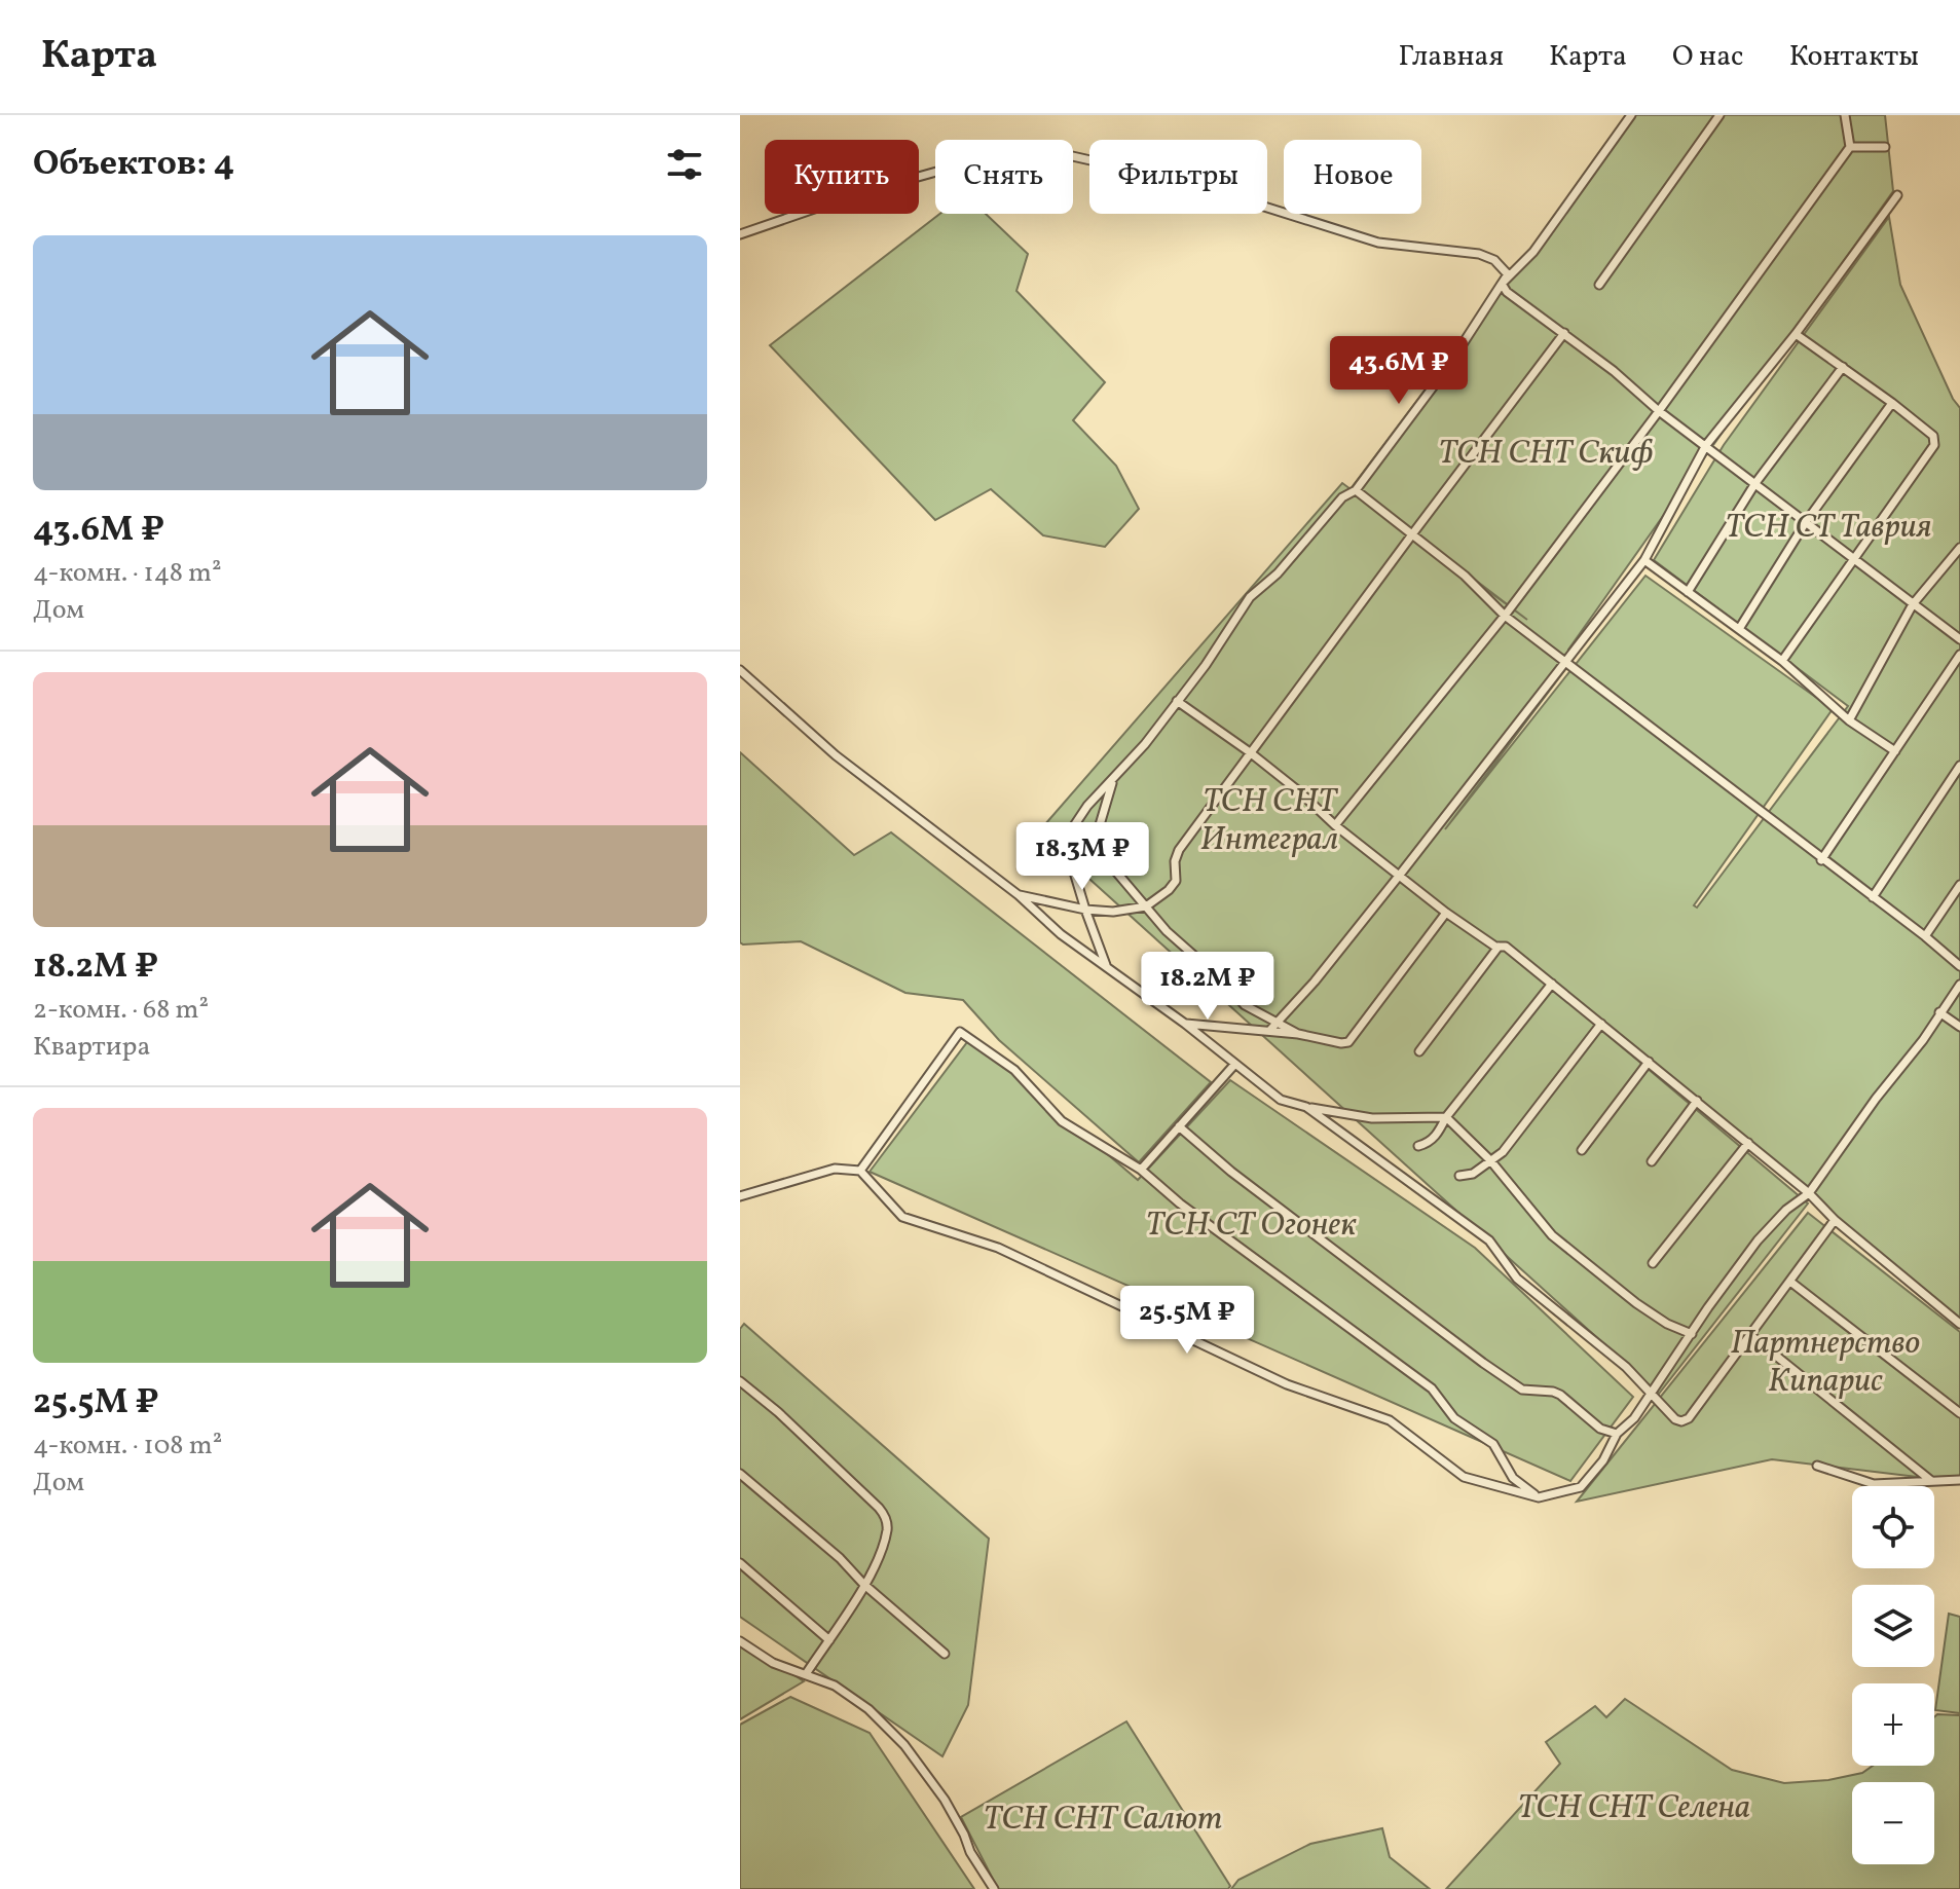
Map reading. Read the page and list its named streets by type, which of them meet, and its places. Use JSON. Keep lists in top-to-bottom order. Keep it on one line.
{"parks":["ТСН СНТ Скиф","ТСН СТ Таврия","ТСН СНТ Интеграл","ТСН СТ Огонек","Партнерство Кипарис","ТСН СНТ Селена","ТСН СНТ Салют"],"page":{"header":"Карта","nav":["Главная","Карта","О нас","Контакты"],"heading":"Объектов: 4","chip":["Купить","Снять","Фильтры","Новое"],"list":[{"name":"43.6M ₽","note":"4-комн. · 148 m² · Дом"},{"name":"18.2M ₽","note":"2-комн. · 68 m² · Квартира"},{"name":"25.5M ₽","note":"4-комн. · 108 m² · Дом"}],"price":["43.6M ₽","18.3M ₽","18.2M ₽","25.5M ₽"],"map_buttons":["+","−"]}}
